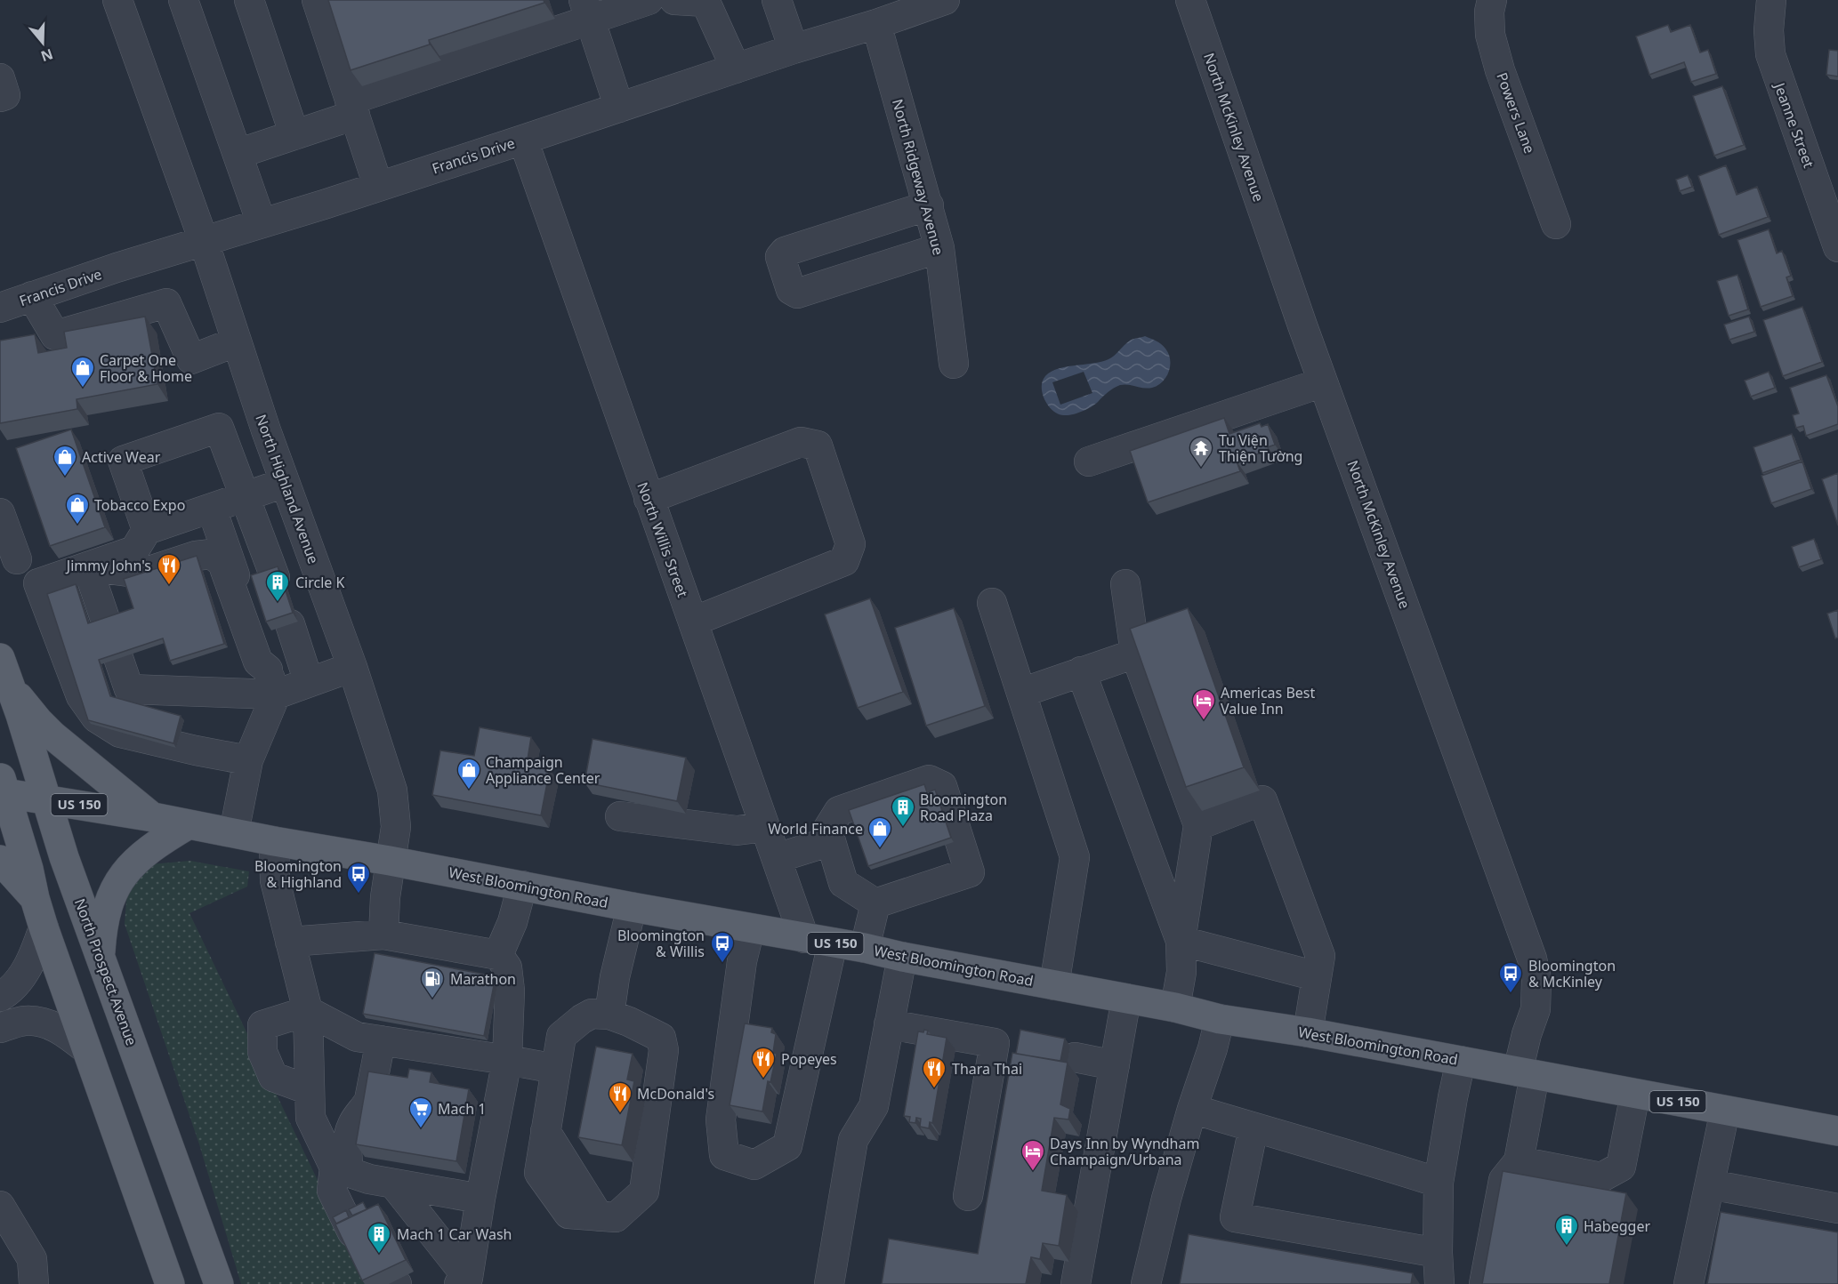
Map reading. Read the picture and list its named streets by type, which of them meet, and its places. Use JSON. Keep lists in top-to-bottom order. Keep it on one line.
{"streets":{"main road":["US 150","West Bloomington Road","North Prospect Avenue"],"street":["Powers Lane","Jeanne Street","North McKinley Avenue","Francis Drive","North Ridgeway Avenue","North Highland Avenue","North Willis Street"]},"crossings":[["North McKinley Avenue","West Bloomington Road"],["Francis Drive","North Ridgeway Avenue"],["Francis Drive","North Highland Avenue"],["Francis Drive","North Willis Street"],["North Highland Avenue","West Bloomington Road"],["North Willis Street","West Bloomington Road"],["West Bloomington Road","North Prospect Avenue"]],"places":{"shop":["Carpet One Floor & Home","Active Wear","Tobacco Expo","Champaign Appliance Center","World Finance"],"temple":["Tu Viện Thiện Tường"],"restaurant":["Jimmy John's","Popeyes","Thara Thai","McDonald's"],"building":["Circle K","Bloomington Road Plaza","Habegger","Mach 1 Car Wash"],"hotel":["Americas Best Value Inn","Days Inn by Wyndham Champaign/Urbana"],"bus stop":["Bloomington & Highland","Bloomington & Willis","Bloomington & McKinley"],"fuel station":["Marathon"],"supermarket":["Mach 1"]},"north":"bottom"}
